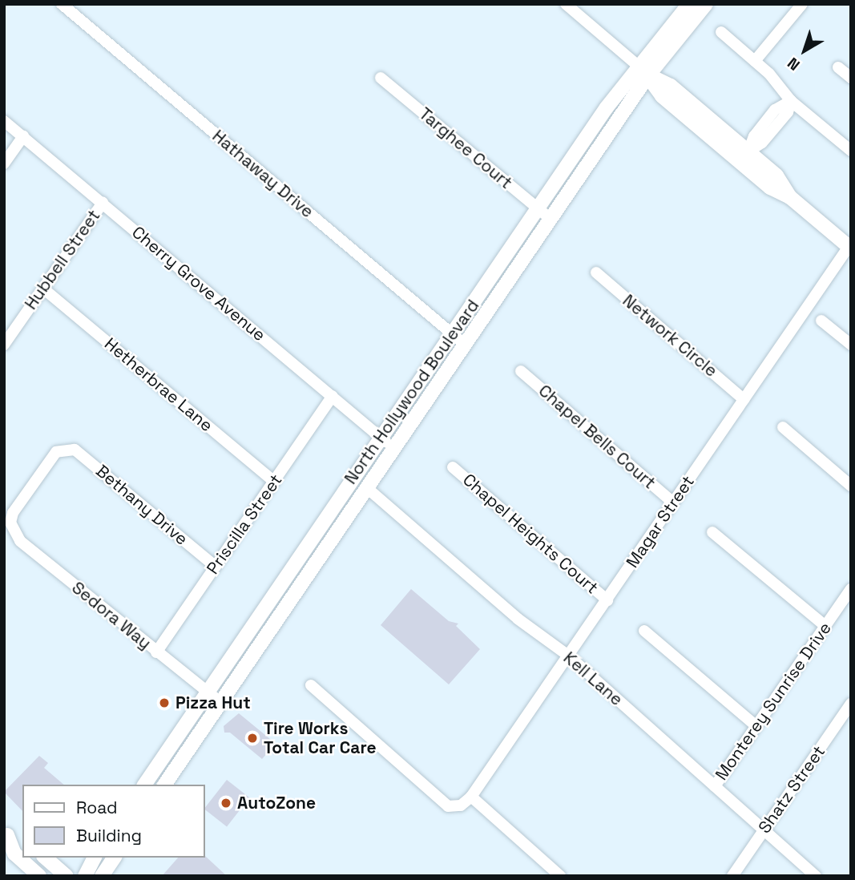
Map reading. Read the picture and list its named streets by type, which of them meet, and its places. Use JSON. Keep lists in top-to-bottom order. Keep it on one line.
{"streets":{"main road":["North Hollywood Boulevard"],"street":["Targhee Court","Hathaway Drive","Hubbell Street","Cherry Grove Avenue","Network Circle","Hetherbrae Lane","Chapel Bells Court","Bethany Drive","Magar Street","Priscilla Street","Chapel Heights Court","Sedora Way","Kell Lane","Monterey Sunrise Drive","Shatz Street"]},"crossings":[["Targhee Court","North Hollywood Boulevard"],["Hathaway Drive","North Hollywood Boulevard"],["Hubbell Street","Cherry Grove Avenue"],["Hubbell Street","Hetherbrae Lane"],["Cherry Grove Avenue","North Hollywood Boulevard"],["Cherry Grove Avenue","Priscilla Street"],["Network Circle","Magar Street"],["Hetherbrae Lane","Priscilla Street"],["North Hollywood Boulevard","Sedora Way"],["North Hollywood Boulevard","Kell Lane"],["Chapel Bells Court","Magar Street"],["Bethany Drive","Priscilla Street"],["Bethany Drive","Sedora Way"],["Magar Street","Chapel Heights Court"],["Magar Street","Kell Lane"],["Priscilla Street","Sedora Way"],["Kell Lane","Monterey Sunrise Drive"],["Kell Lane","Shatz Street"]],"places":["Pizza Hut","Tire Works Total Car Care","AutoZone"],"legend":["Road","Building"],"north":"bottom left"}
